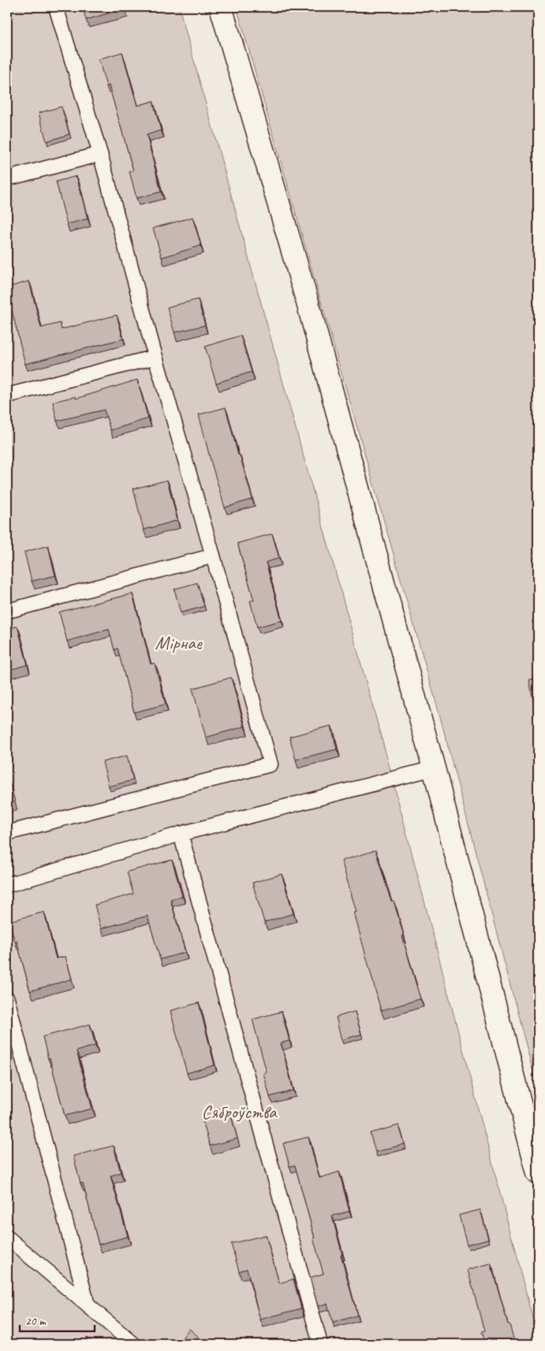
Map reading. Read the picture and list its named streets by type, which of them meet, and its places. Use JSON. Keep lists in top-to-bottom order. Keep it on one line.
{"parks":["Мірнае","Сяброўства"],"scale_bar":"20 m"}
